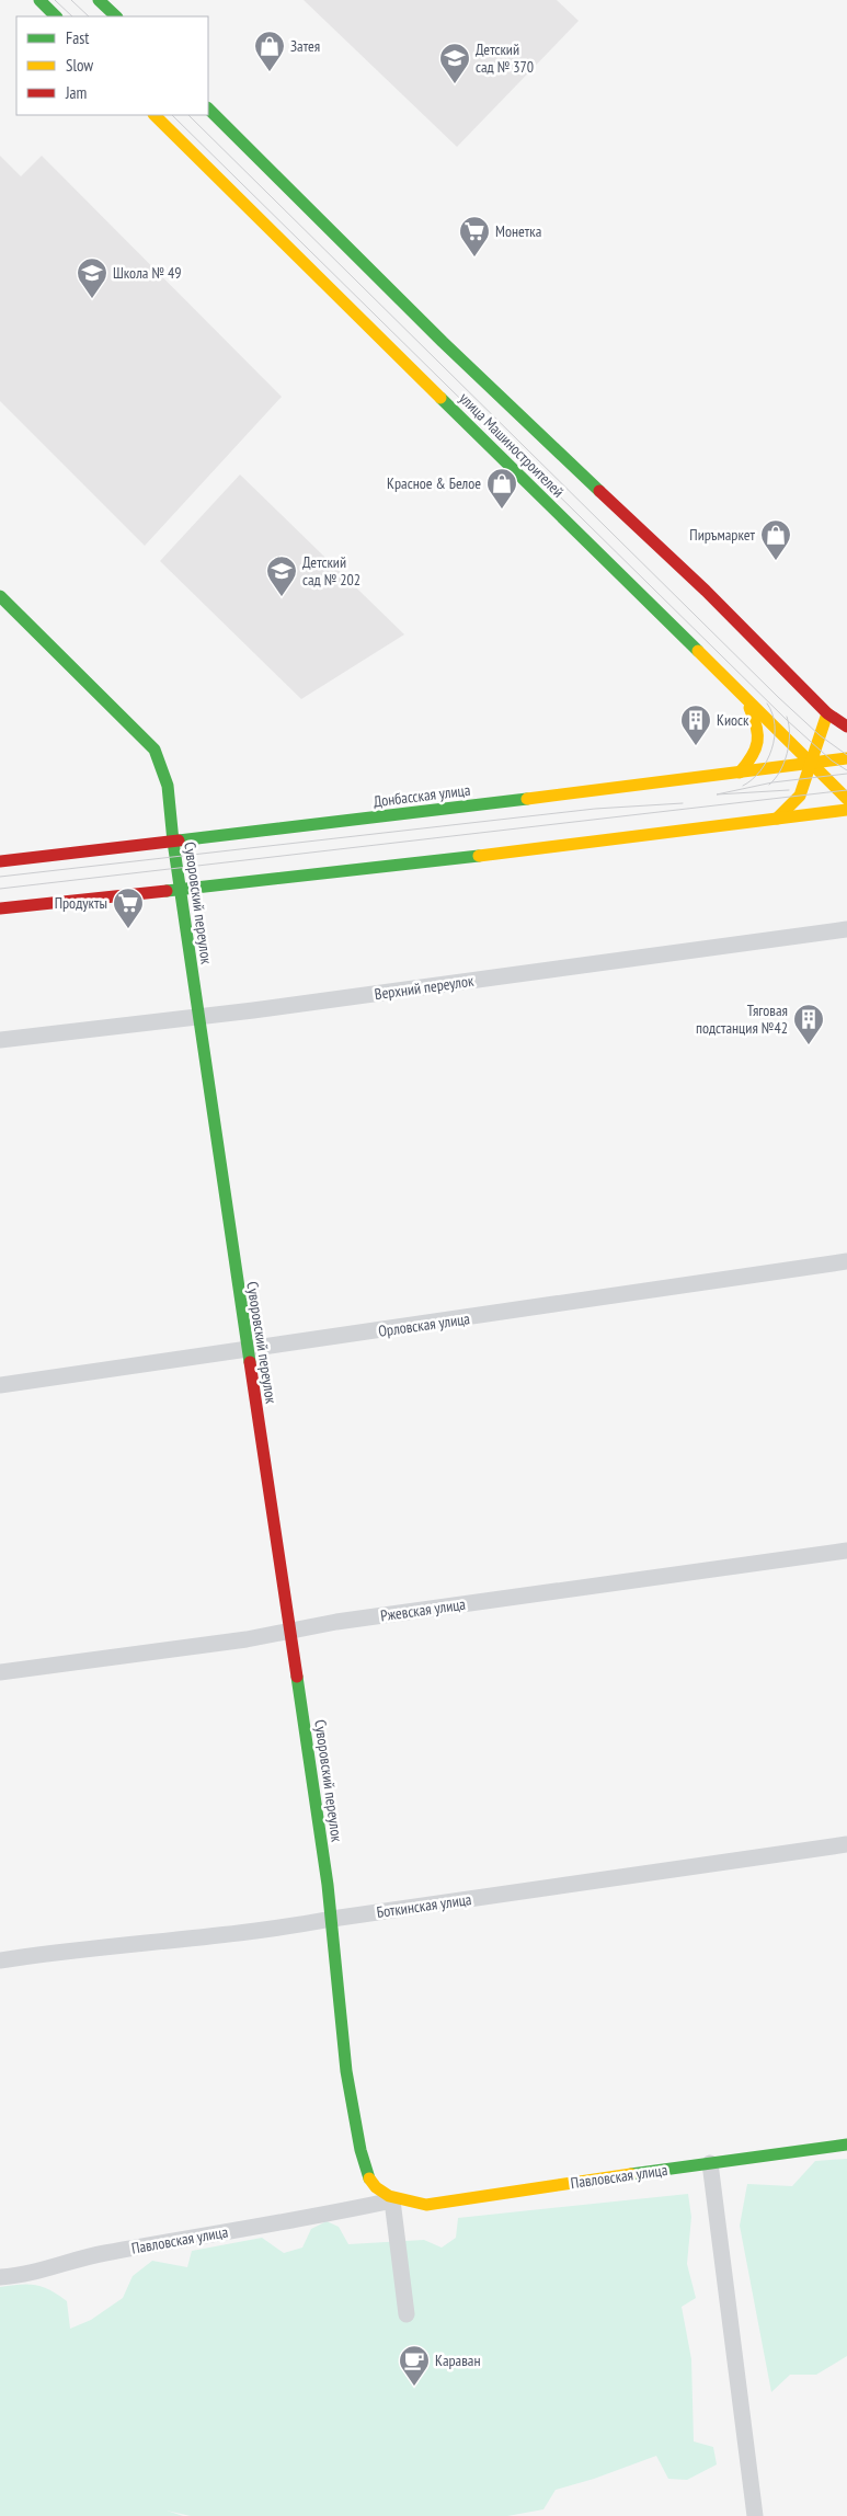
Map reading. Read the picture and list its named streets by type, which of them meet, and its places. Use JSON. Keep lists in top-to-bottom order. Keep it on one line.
{"streets":{"main road":["улица Машиностроителей","Донбасская улица","Суворовский переулок","Павловская улица"],"street":["Верхний переулок","Орловская улица","Ржевская улица","Боткинская улица"]},"crossings":[["улица Машиностроителей","Донбасская улица"],["Донбасская улица","Суворовский переулок"],["Суворовский переулок","Верхний переулок"],["Суворовский переулок","Орловская улица"],["Суворовский переулок","Ржевская улица"],["Суворовский переулок","Боткинская улица"],["Суворовский переулок","Павловская улица"]],"places":{"shop":["Затея","Красное & Белое","Пиръмаркет"],"school or university":["Детский сад № 370","Школа № 49","Детский сад № 202"],"supermarket":["Монетка","Продукты"],"building":["Киоск","Тяговая подстанция №42"],"cafe":["Караван"]},"legend":["Fast","Slow","Jam"]}
